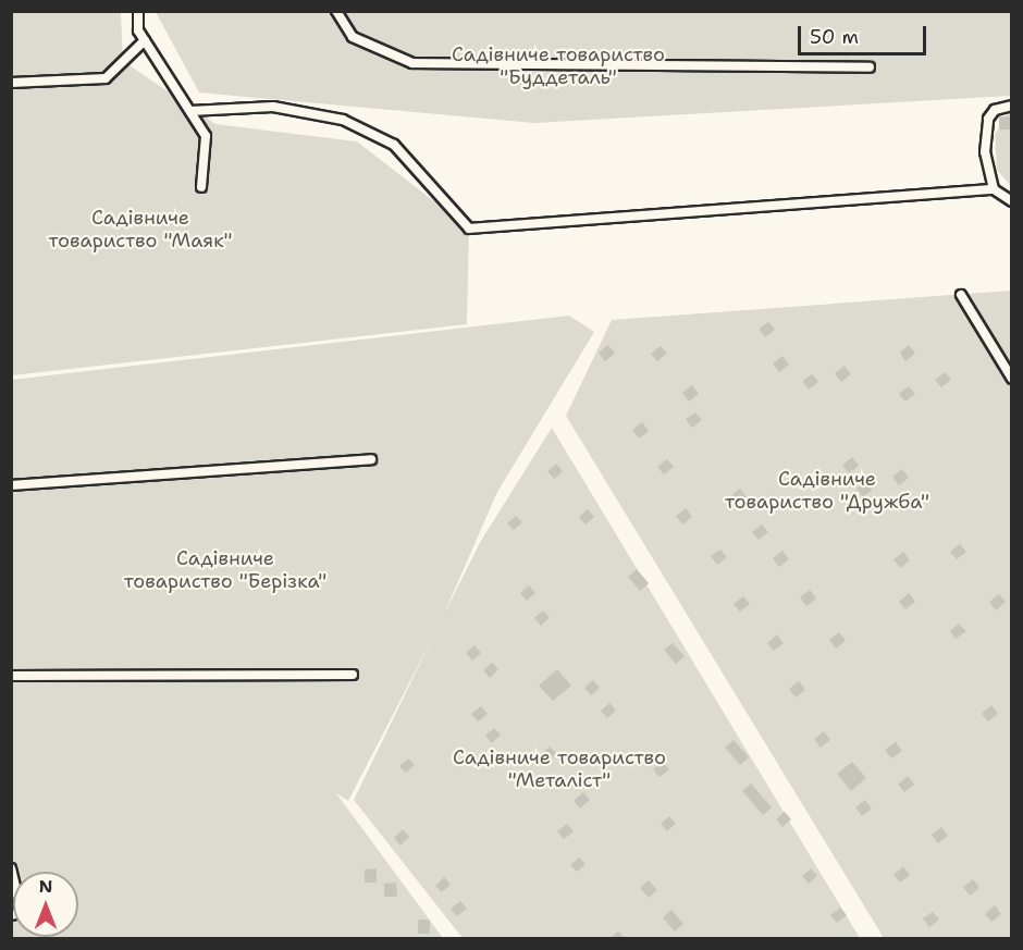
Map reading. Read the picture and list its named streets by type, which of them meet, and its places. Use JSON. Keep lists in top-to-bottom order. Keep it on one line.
{"parks":["Садівниче товариство \"Буддеталь\"","Садівниче товариство \"Маяк\"","Садівниче товариство \"Дружба\"","Садівниче товариство \"Берізка\"","Садівниче товариство \"Металіст\""],"scale_bar":"50 m","north":"top"}
